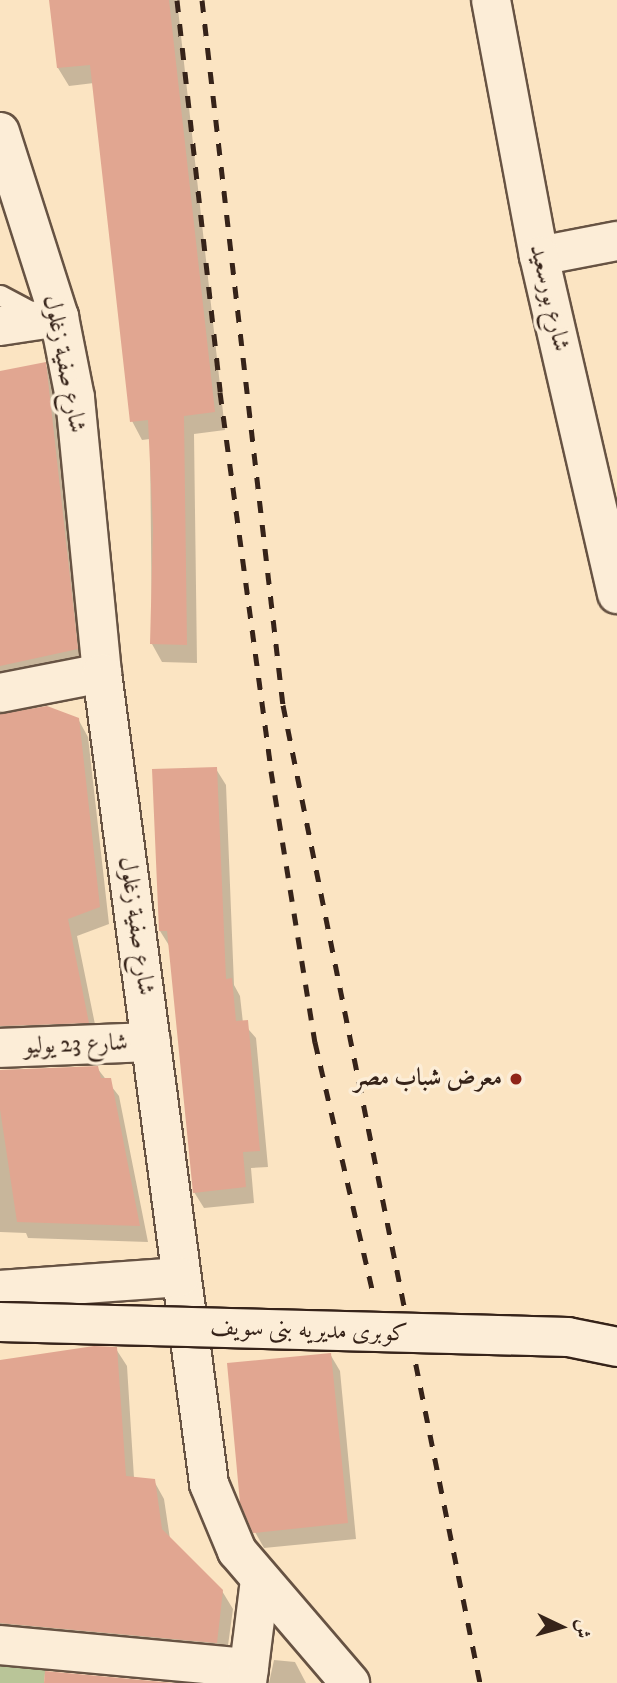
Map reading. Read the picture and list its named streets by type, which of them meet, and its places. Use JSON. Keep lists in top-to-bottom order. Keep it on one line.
{"streets":{"street":["شارع بورسعيد","شارع صفية زغلول","شارع 23 يوليو","كوبرى مديريه بنى سويف"]},"crossings":[["شارع صفية زغلول","شارع 23 يوليو"]],"places":["معرض شباب مصر"],"north":"right"}
